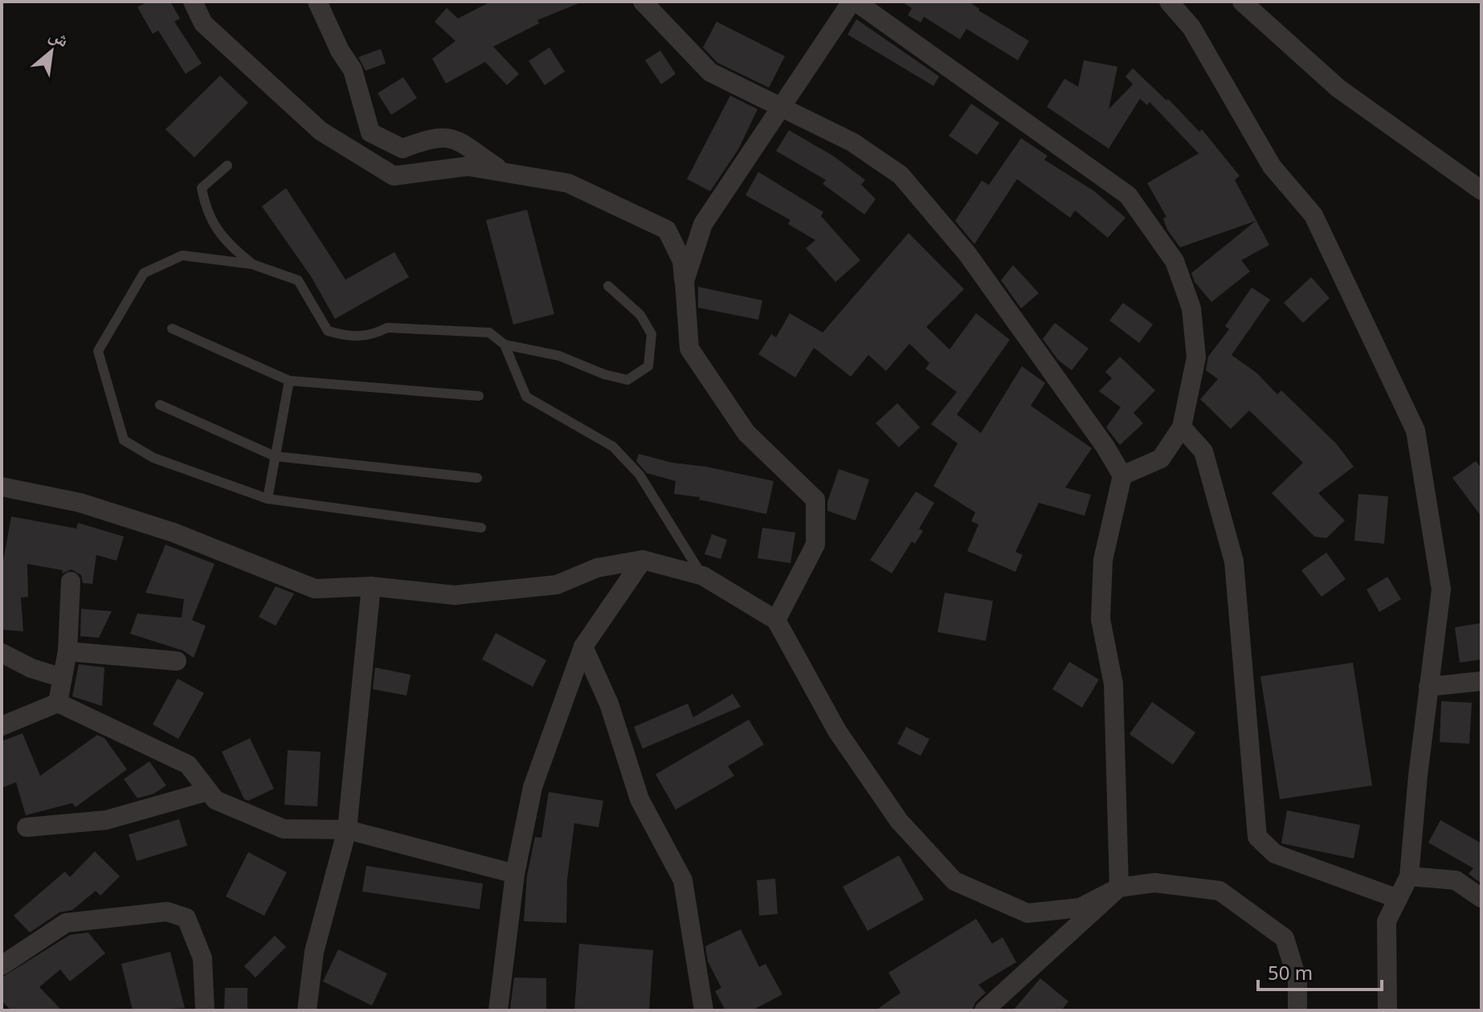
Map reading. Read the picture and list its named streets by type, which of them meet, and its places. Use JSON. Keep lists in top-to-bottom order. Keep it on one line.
{"scale_bar":"50 m","north":"top right"}
